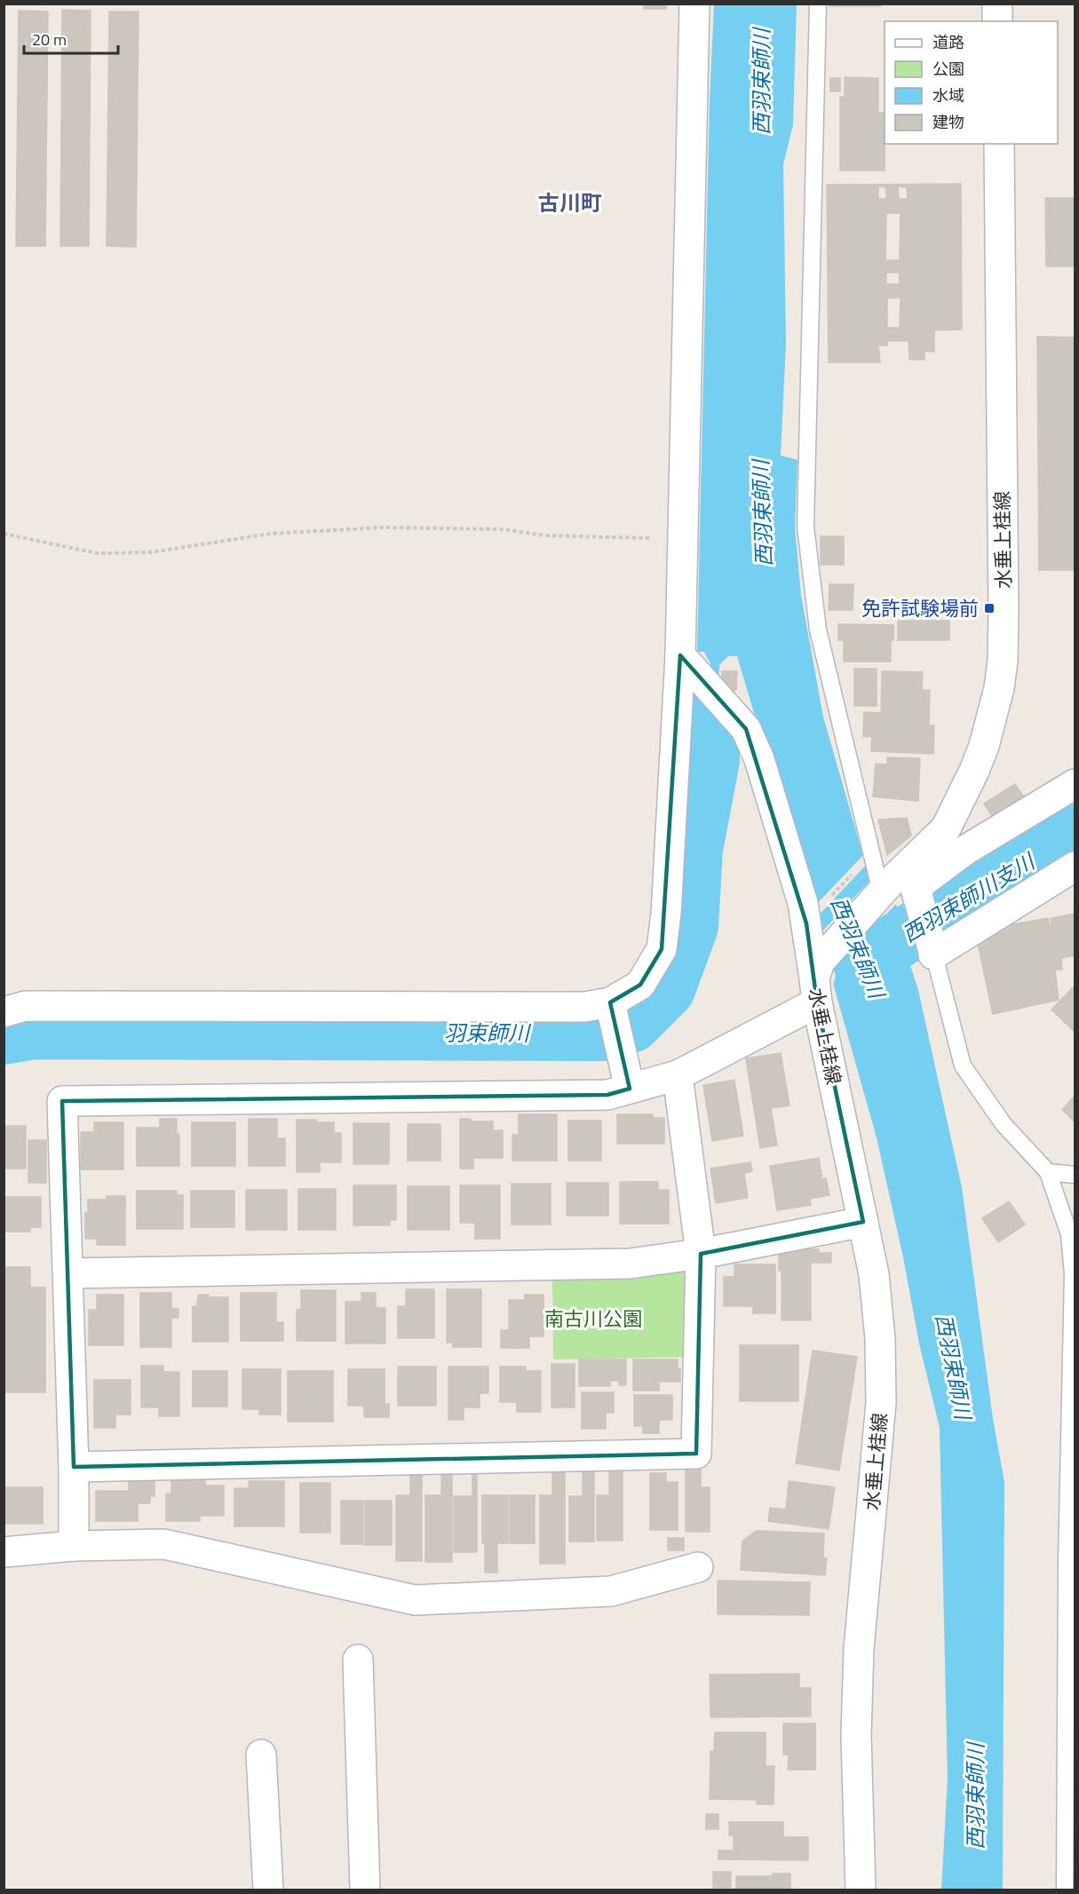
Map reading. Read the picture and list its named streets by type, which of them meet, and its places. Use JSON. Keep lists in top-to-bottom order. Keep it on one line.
{"streets":{"street":["水垂上桂線"]},"districts":["古川町"],"water":["西羽束師川","西羽束師川支川","羽束師川"],"parks":["南古川公園"],"places":{"transit":["免許試験場前"]},"legend":["道路","公園","水域","建物"],"scale_bar":"20 m"}
